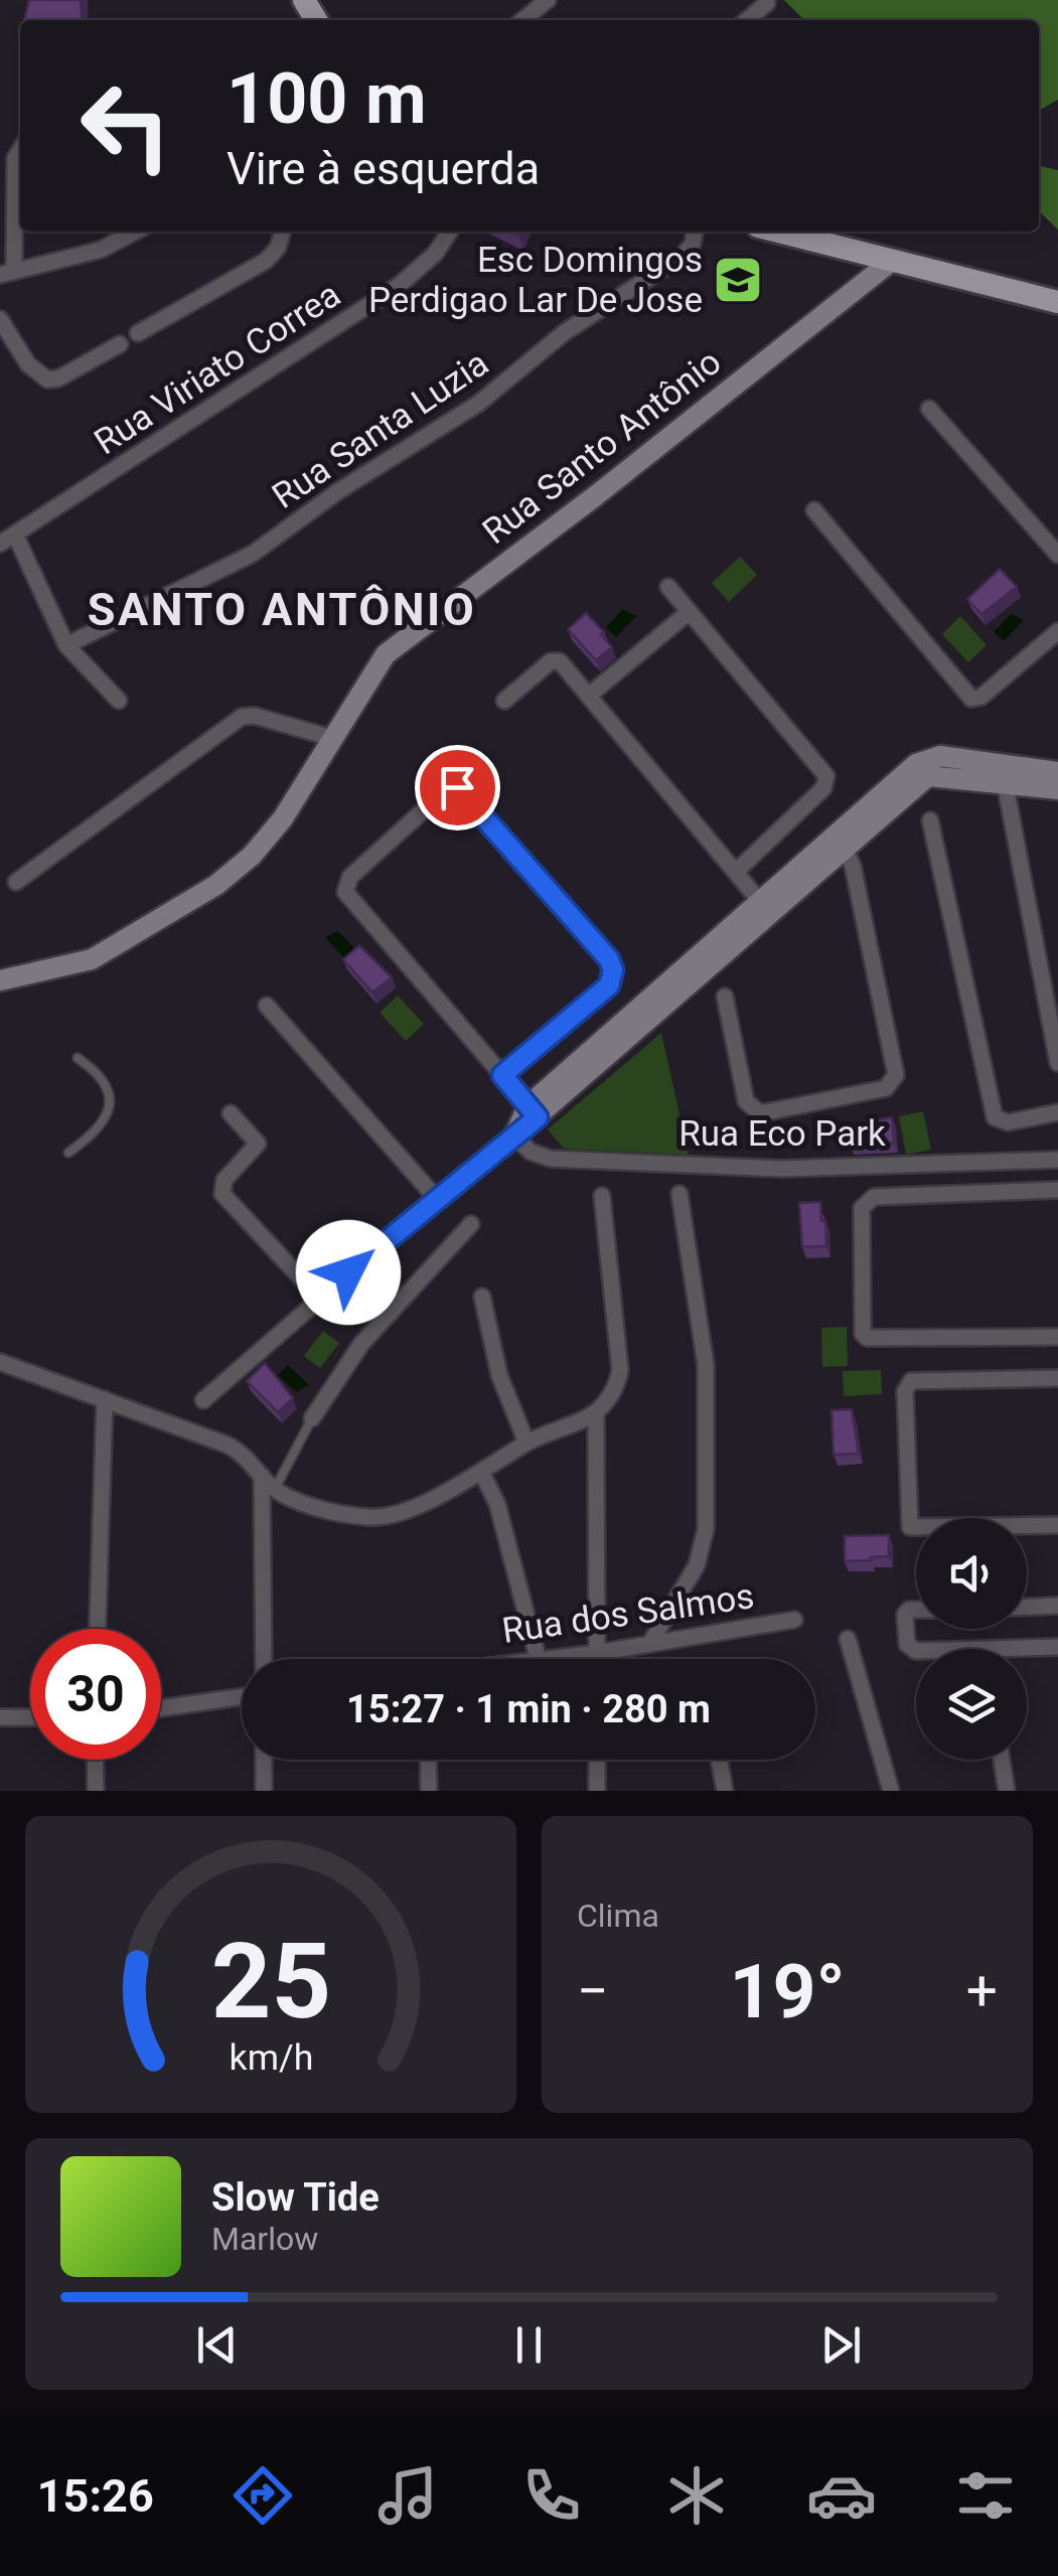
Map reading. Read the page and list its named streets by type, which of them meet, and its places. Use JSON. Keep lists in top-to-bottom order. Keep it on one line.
{"streets":{"street":["Rua Viriato Correa","Rua Santa Luzia","Rua Santo Antônio","Rua Eco Park","Rua dos Salmos"]},"districts":["SANTO ANTÔNIO"],"places":{"school or university":["Esc Domingos Perdigao Lar De Jose"]},"page":{"turn":["100 m","Vire à esquerda"],"limit":"30","trip":"15:27 · 1 min · 280 m","tile":"Clima","heat":["−","19°","+"],"song":["Slow Tide","Marlow"],"tabs":"15:26","gauge":["25","km/h"]}}
